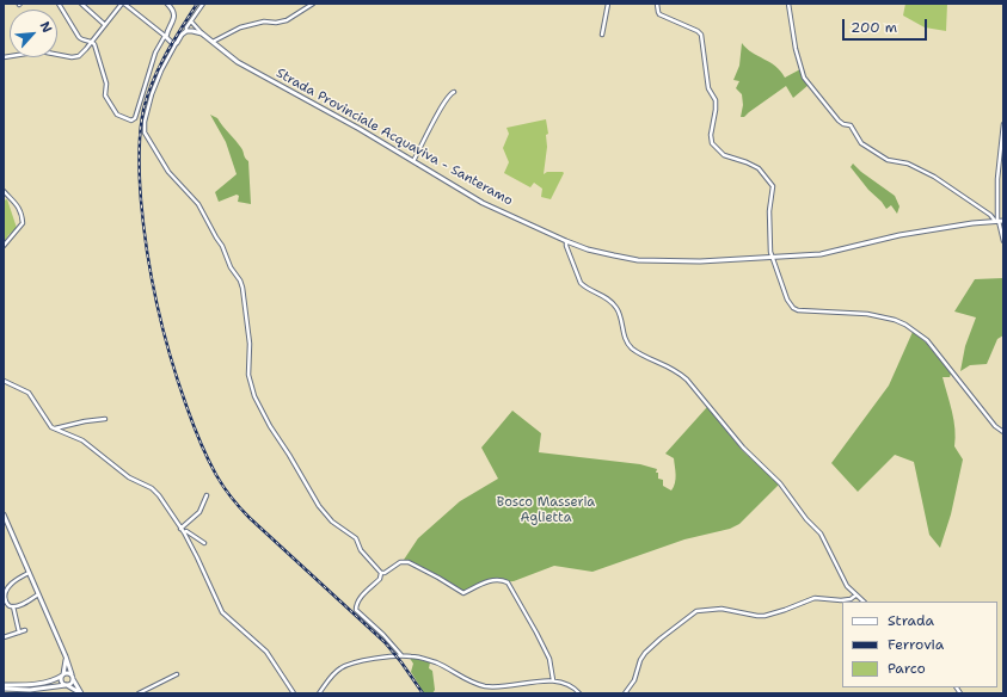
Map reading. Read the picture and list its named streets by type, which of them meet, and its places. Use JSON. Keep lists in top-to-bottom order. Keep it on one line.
{"streets":{"main road":["Strada Provinciale Acquaviva - Santeramo"]},"parks":["Bosco Masseria Aglietta"],"legend":["Strada","Ferrovia","Parco"],"scale_bar":"200 m","north":"top right"}
